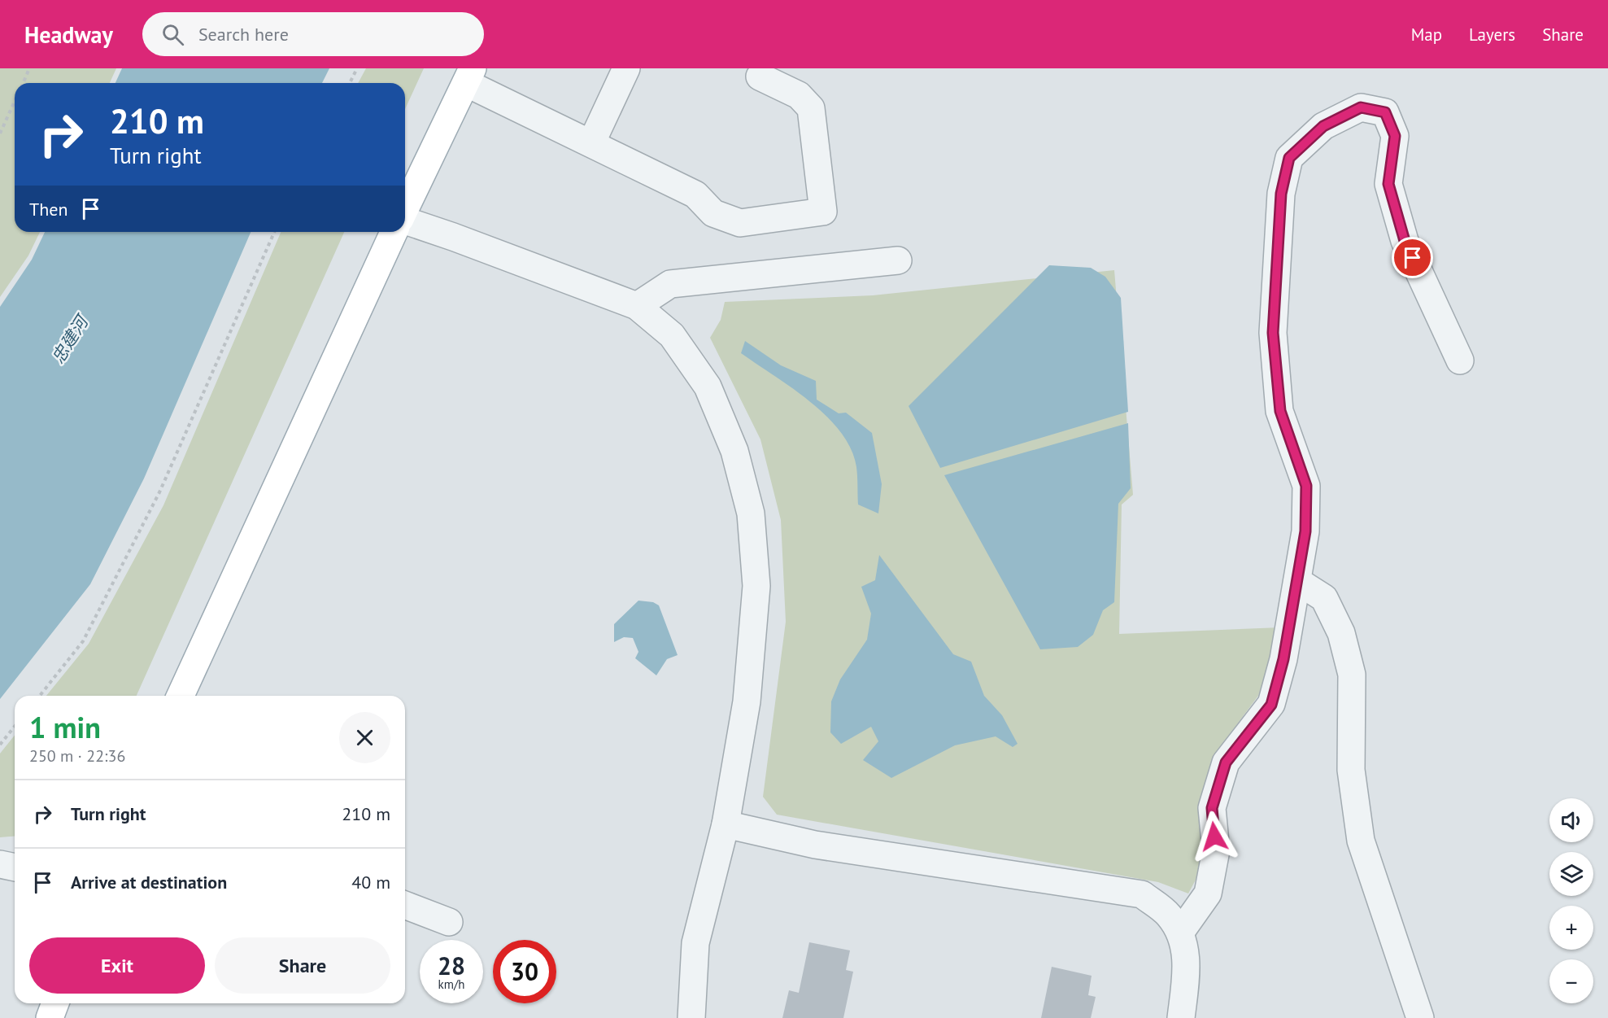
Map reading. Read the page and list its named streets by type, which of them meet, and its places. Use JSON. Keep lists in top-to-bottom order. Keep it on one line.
{"water":["忠建河"],"page":{"header":"Headway","search":"Search here","nav":["Map","Layers","Share"],"turn":["210 m","Turn right"],"then":"Then","heading":["1 min","250 m · 22:36"],"list":[{"name":"Turn right","value":"210 m"},{"name":"Arrive at destination","value":"40 m"}],"map_buttons":["+","−"],"buttons":["Exit","Share"],"speed":"28 km/h","limit":"30"}}
